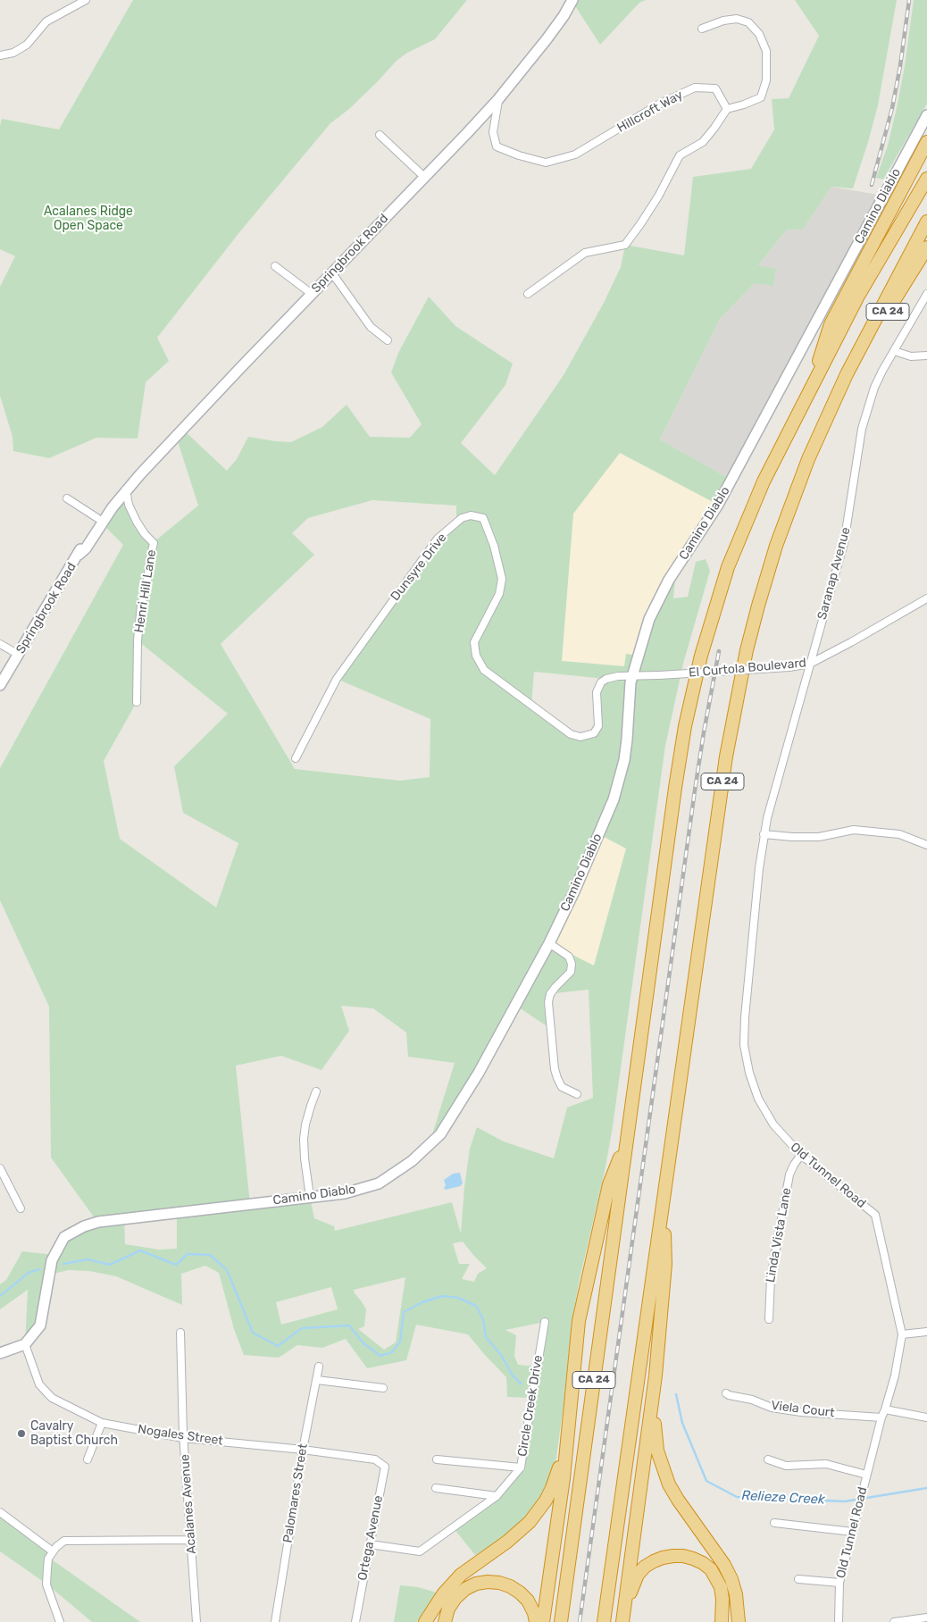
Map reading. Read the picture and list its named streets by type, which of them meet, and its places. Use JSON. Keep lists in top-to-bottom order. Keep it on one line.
{"streets":{"highway":["CA 24"],"street":["Hillcroft Way","Camino Diablo","Springbrook Road","Dunsyre Drive","Saranap Avenue","Henri Hill Lane","El Curtola Boulevard","Old Tunnel Road","Linda Vista Lane","Circle Creek Drive","Viela Court","Nogales Street","Palomares Street","Acalanes Avenue","Ortega Avenue"]},"crossings":[["Hillcroft Way","Springbrook Road"],["Camino Diablo","Dunsyre Drive"],["Camino Diablo","El Curtola Boulevard"],["Camino Diablo","Nogales Street"],["Springbrook Road","Henri Hill Lane"],["Dunsyre Drive","El Curtola Boulevard"],["Saranap Avenue","El Curtola Boulevard"],["Saranap Avenue","Old Tunnel Road"],["Old Tunnel Road","Linda Vista Lane"],["Old Tunnel Road","Viela Court"],["Circle Creek Drive","Ortega Avenue"],["Nogales Street","Palomares Street"],["Nogales Street","Acalanes Avenue"],["Nogales Street","Ortega Avenue"]],"water":["Relieze Creek"],"parks":["Acalanes Ridge Open Space"],"places":["Cavalry Baptist Church"]}
